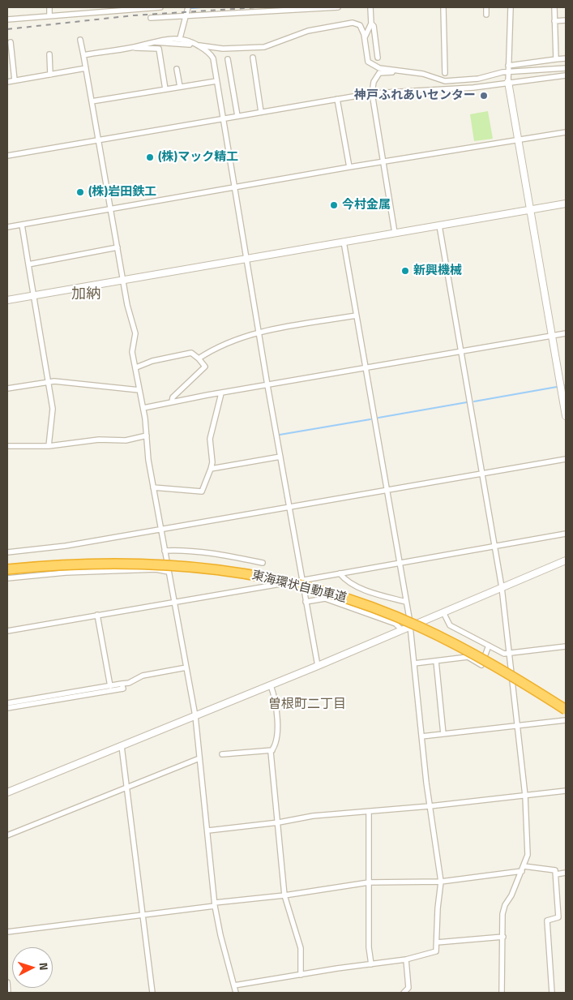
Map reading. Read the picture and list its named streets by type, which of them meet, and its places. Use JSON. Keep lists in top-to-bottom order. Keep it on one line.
{"streets":{"highway":["東海環状自動車道"]},"districts":["加納","曽根町二丁目"],"places":["神戸ふれあいセンター","(株)マック精工","(株)岩田鉄工","今村金属","新興機械"],"north":"right"}
